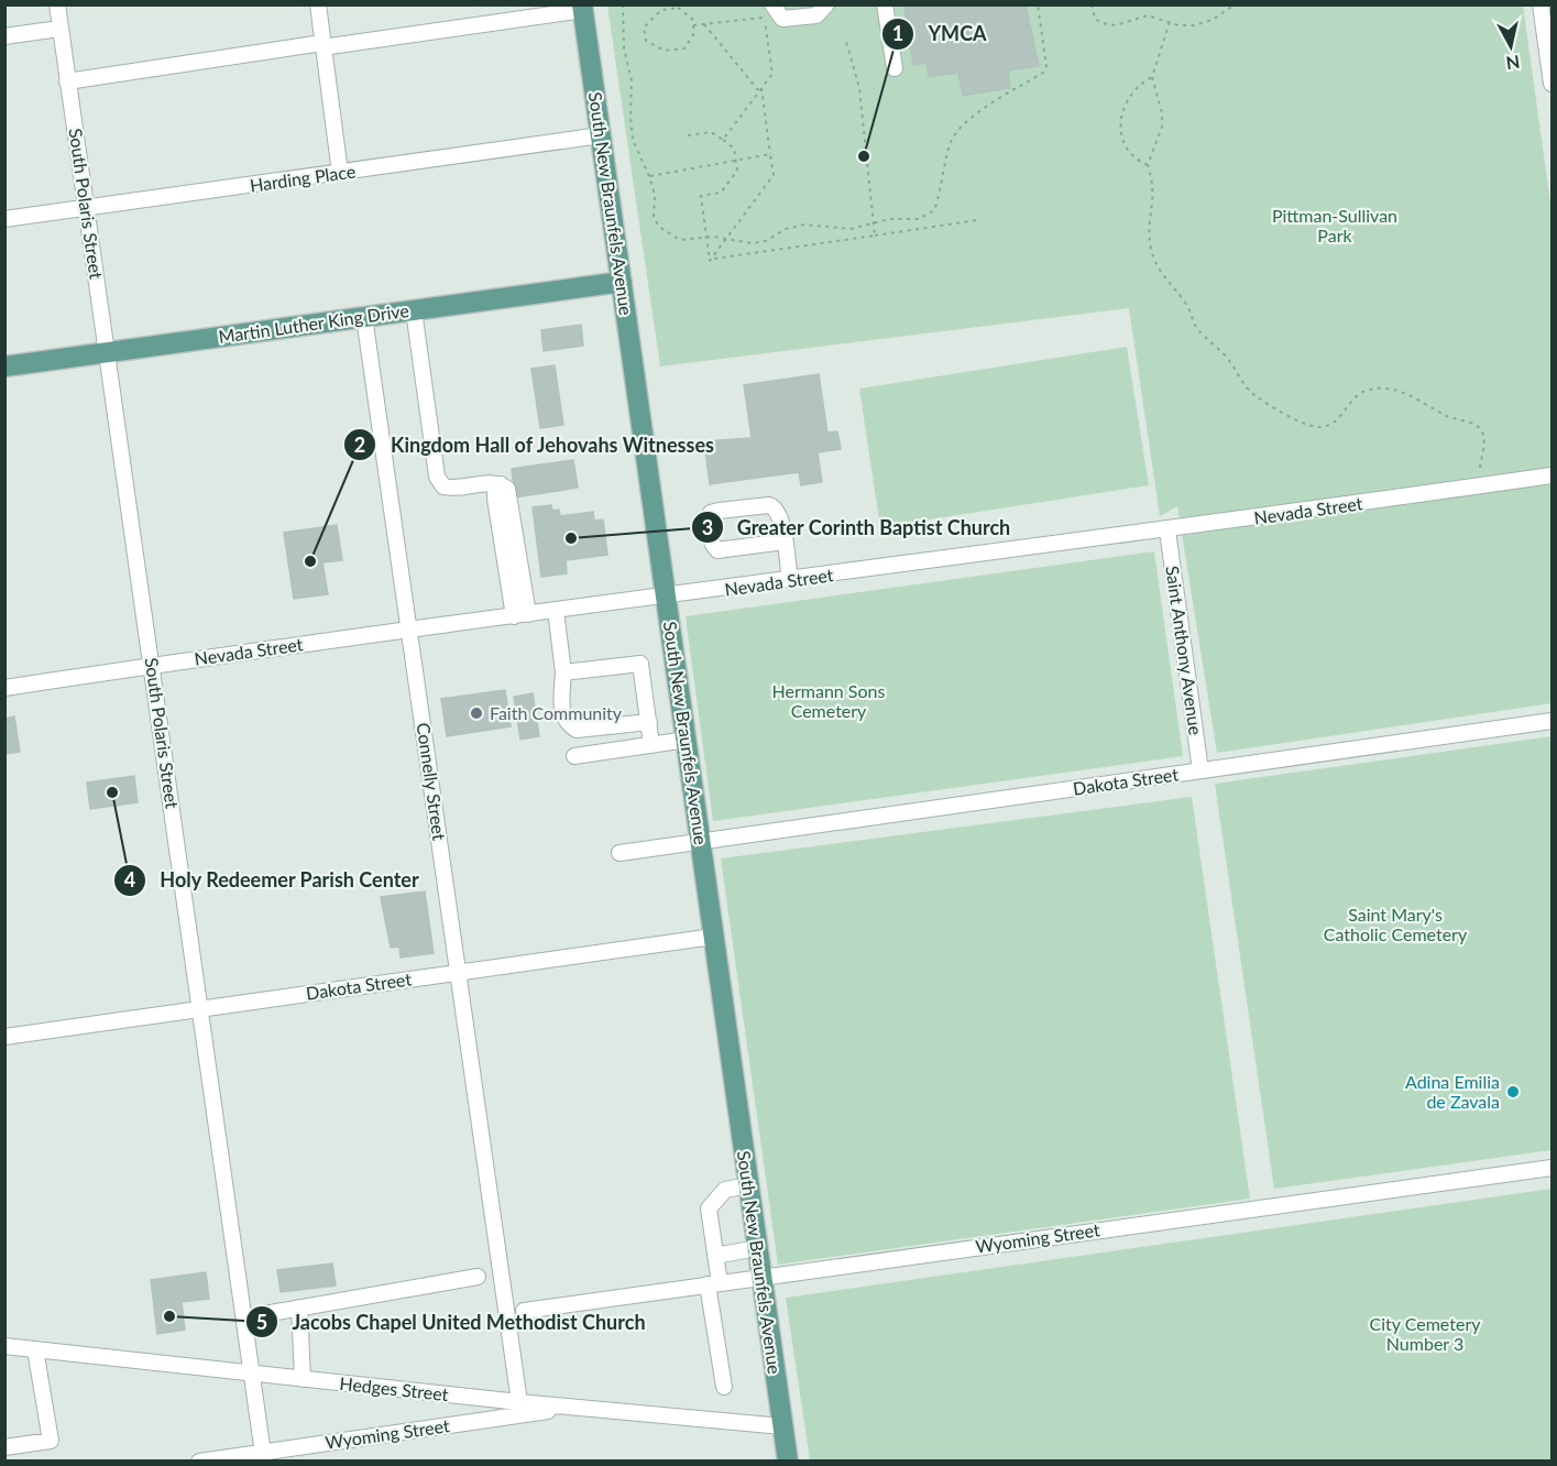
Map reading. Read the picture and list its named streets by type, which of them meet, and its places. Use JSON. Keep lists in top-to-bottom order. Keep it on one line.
{"streets":{"main road":["South New Braunfels Avenue","Martin Luther King Drive"],"street":["Harding Place","South Polaris Street","Nevada Street","Saint Anthony Avenue","Connelly Street","Dakota Street","Wyoming Street","Hedges Street"]},"crossings":[["Harding Place","South Polaris Street"],["Harding Place","South New Braunfels Avenue"],["South Polaris Street","Martin Luther King Drive"],["South Polaris Street","Nevada Street"],["South Polaris Street","Dakota Street"],["South Polaris Street","Wyoming Street"],["South Polaris Street","Hedges Street"],["South New Braunfels Avenue","Martin Luther King Drive"],["South New Braunfels Avenue","Nevada Street"],["South New Braunfels Avenue","Dakota Street"],["South New Braunfels Avenue","Wyoming Street"],["South New Braunfels Avenue","Hedges Street"],["Martin Luther King Drive","Connelly Street"],["Nevada Street","Saint Anthony Avenue"],["Nevada Street","Connelly Street"],["Saint Anthony Avenue","Dakota Street"],["Connelly Street","Dakota Street"],["Connelly Street","Hedges Street"],["Wyoming Street","Hedges Street"]],"parks":["Pittman-Sullivan Park","Hermann Sons Cemetery","Saint Mary's Catholic Cemetery","City Cemetery Number 3"],"places":["YMCA","Greater Corinth Baptist Church","Kingdom Hall of Jehovahs Witnesses","Faith Community","Holy Redeemer Parish Center","Adina Emilia de Zavala","Jacobs Chapel United Methodist Church"],"north":"bottom"}
